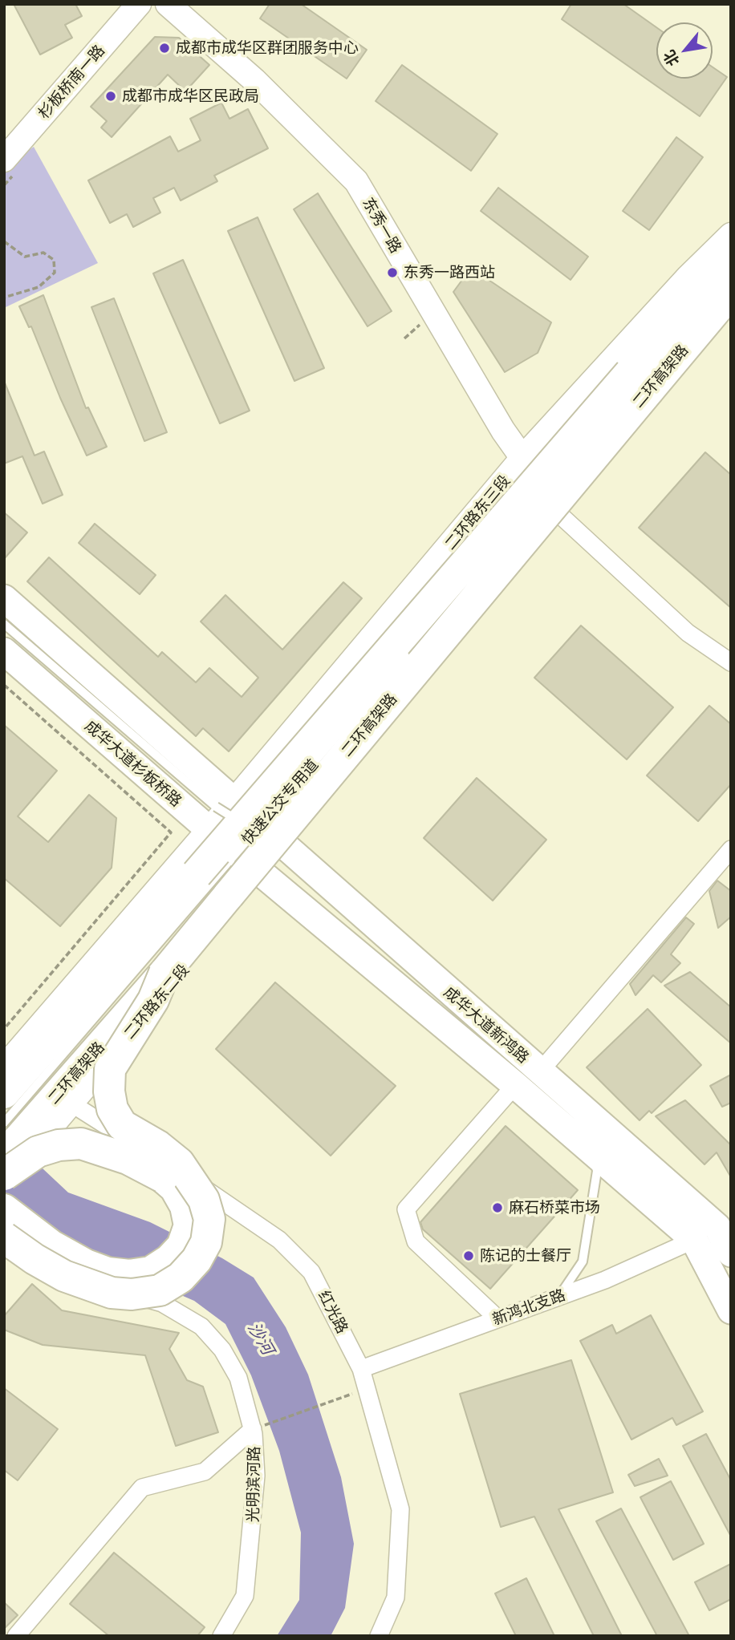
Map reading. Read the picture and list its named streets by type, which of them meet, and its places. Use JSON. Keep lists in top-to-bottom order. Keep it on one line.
{"streets":{"highway":["二环高架路"],"main road":["杉板桥南一路","东秀一路","二环路东三段","成华大道杉板桥路","二环路东二段","成华大道新鸿路"],"street":["新鸿北支路","红光路","光明滨河路"],"lane":["快速公交专用道"]},"crossings":[["东秀一路","二环路东三段"],["二环路东三段","成华大道杉板桥路"],["二环路东三段","成华大道新鸿路"],["成华大道杉板桥路","二环路东二段"],["成华大道杉板桥路","成华大道新鸿路"],["二环路东二段","成华大道新鸿路"],["二环路东二段","红光路"],["成华大道新鸿路","新鸿北支路"],["新鸿北支路","红光路"]],"water":["沙河"],"places":["成都市成华区群团服务中心","成都市成华区民政局","东秀一路西站","麻石桥菜市场","陈记的士餐厅"],"north":"bottom left"}
